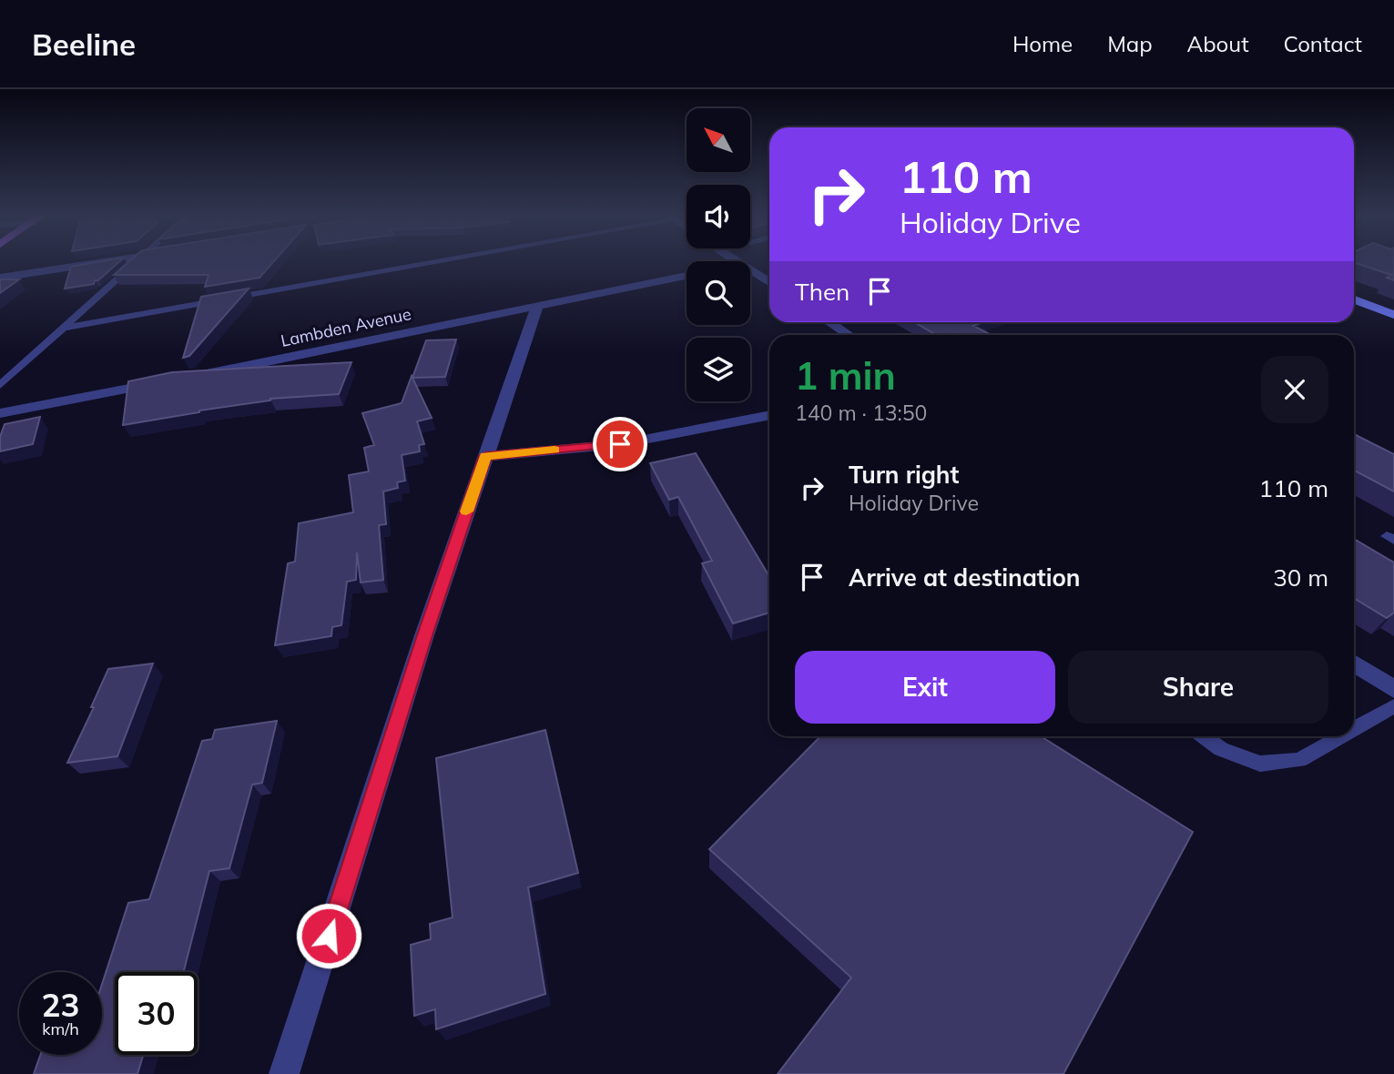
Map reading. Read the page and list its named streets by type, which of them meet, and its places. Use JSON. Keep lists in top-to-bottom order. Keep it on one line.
{"streets":{"street":["Lambden Avenue"]},"north":"top left","page":{"header":"Beeline","nav":["Home","Map","About","Contact"],"turn":["110 m","Holiday Drive"],"then":"Then","heading":["1 min","140 m · 13:50"],"list":[{"name":"Turn right","note":"Holiday Drive","value":"110 m"},{"name":"Arrive at destination","value":"30 m"}],"buttons":["Exit","Share"],"speed":"23 km/h","limit":"30"}}
